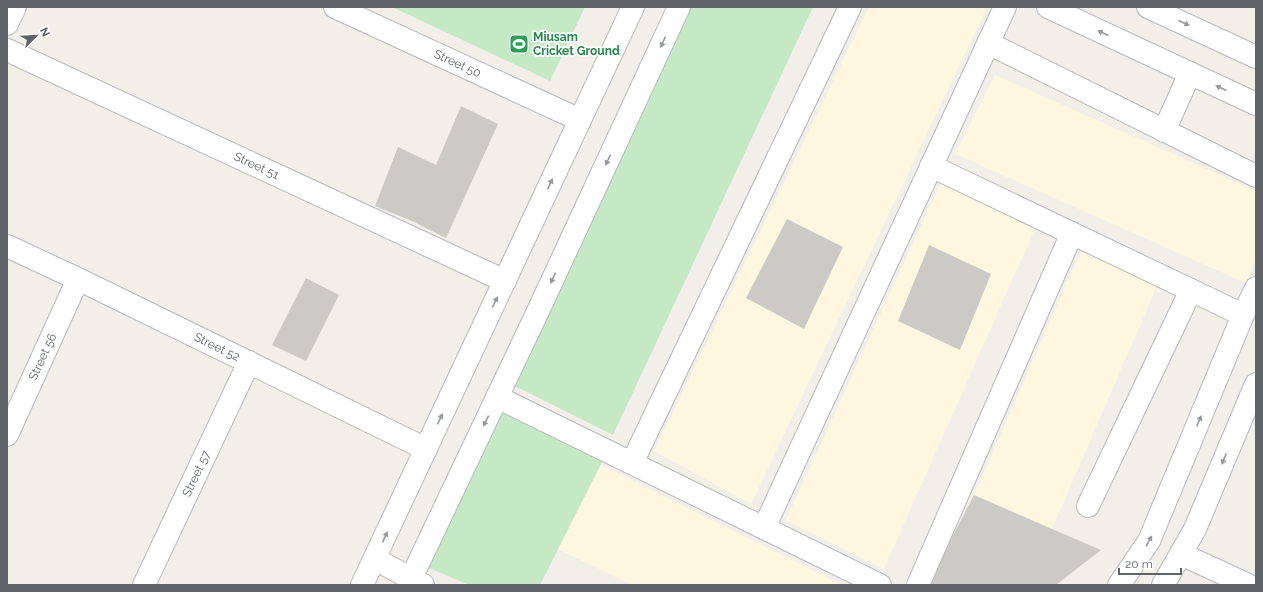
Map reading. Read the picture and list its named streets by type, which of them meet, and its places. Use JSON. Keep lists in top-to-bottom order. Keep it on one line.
{"streets":{"street":["Street 50","Street 51","Street 52","Street 56","Street 57"]},"crossings":[["Street 52","Street 56"],["Street 52","Street 57"]],"places":{"sports":["Miusam Cricket Ground"]},"scale_bar":"20 m","north":"top right"}
